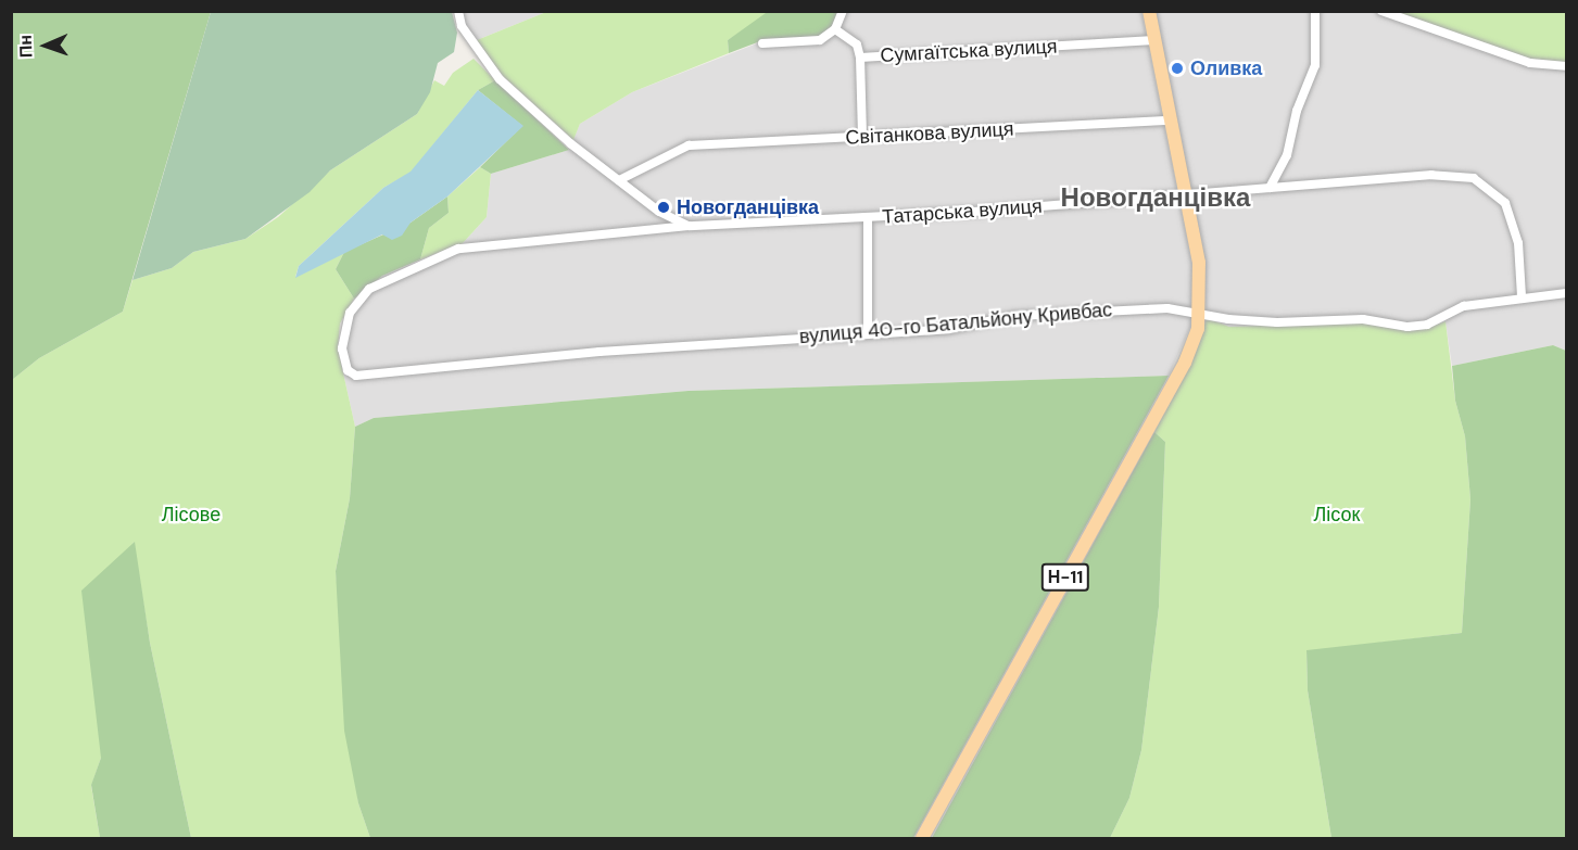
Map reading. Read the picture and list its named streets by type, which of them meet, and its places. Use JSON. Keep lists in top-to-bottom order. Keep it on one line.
{"streets":{"main road":["Н-11"],"street":["Сумгаїтська вулиця","Світанкова вулиця","Татарська вулиця","вулиця 40-го Батальйону Кривбас"]},"crossings":[["Сумгаїтська вулиця","Н-11"],["Світанкова вулиця","Н-11"],["Татарська вулиця","вулиця 40-го Батальйону Кривбас"],["Татарська вулиця","Н-11"],["вулиця 40-го Батальйону Кривбас","Н-11"]],"districts":["Новогданцівка"],"parks":["Лісове","Лісок"],"places":["Оливка","Новогданцівка"],"north":"left"}
